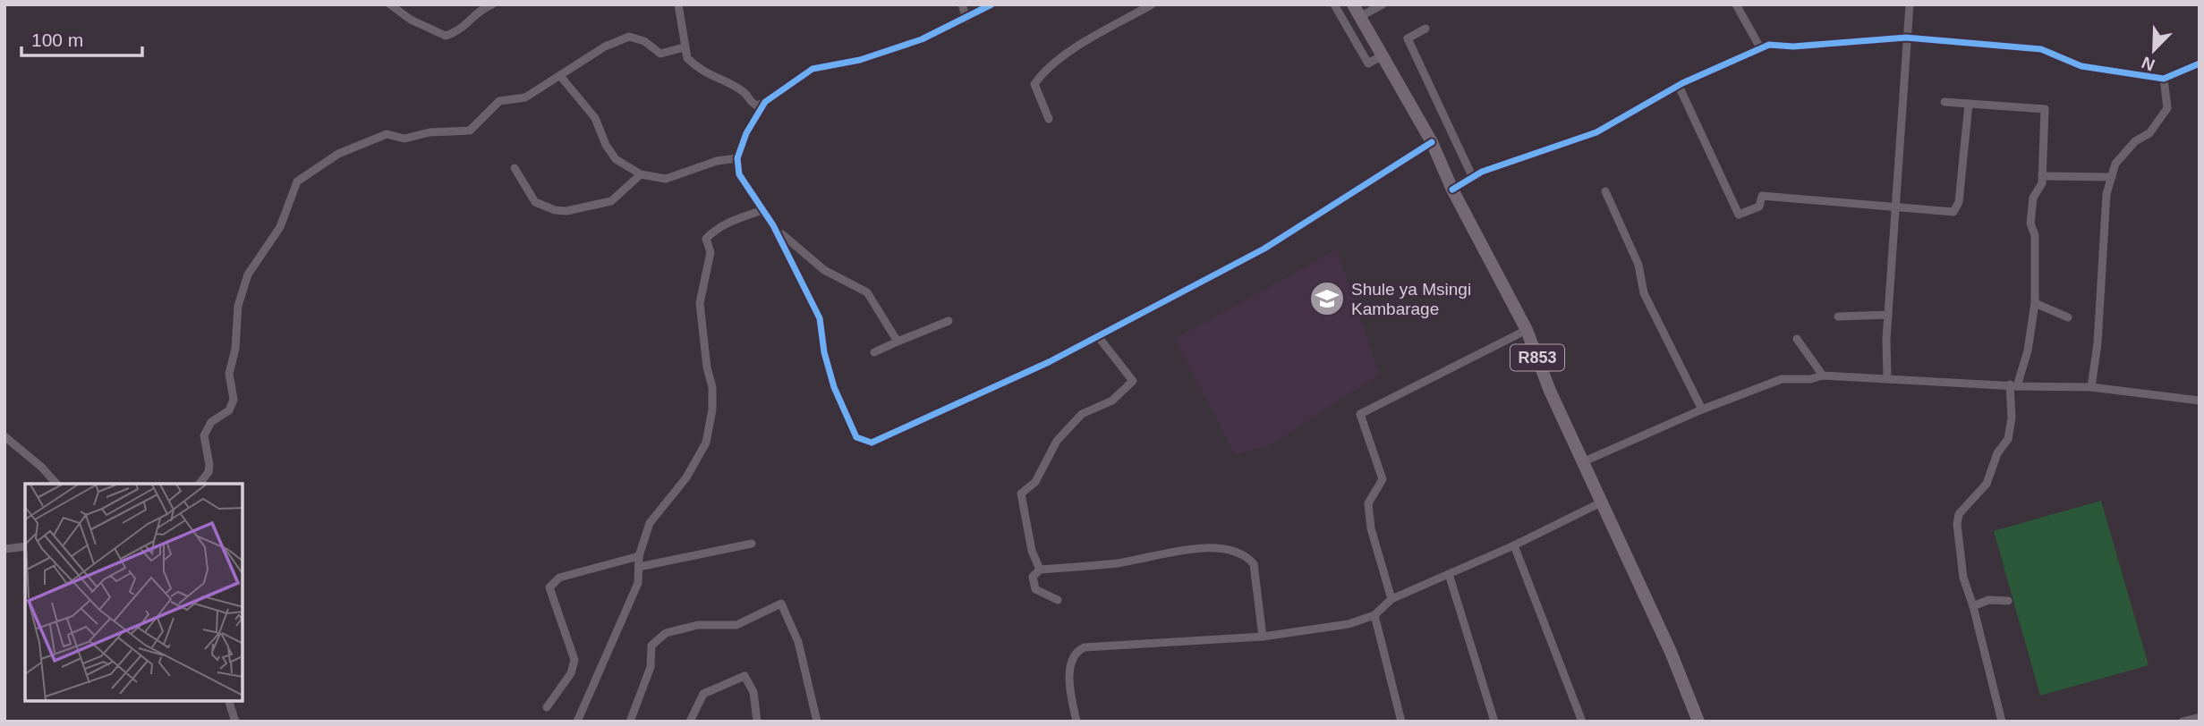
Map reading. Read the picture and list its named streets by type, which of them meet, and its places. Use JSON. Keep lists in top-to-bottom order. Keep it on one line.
{"streets":{"main road":["R853"]},"places":{"school or university":["Shule ya Msingi Kambarage"]},"scale_bar":"100 m","north":"bottom left"}
